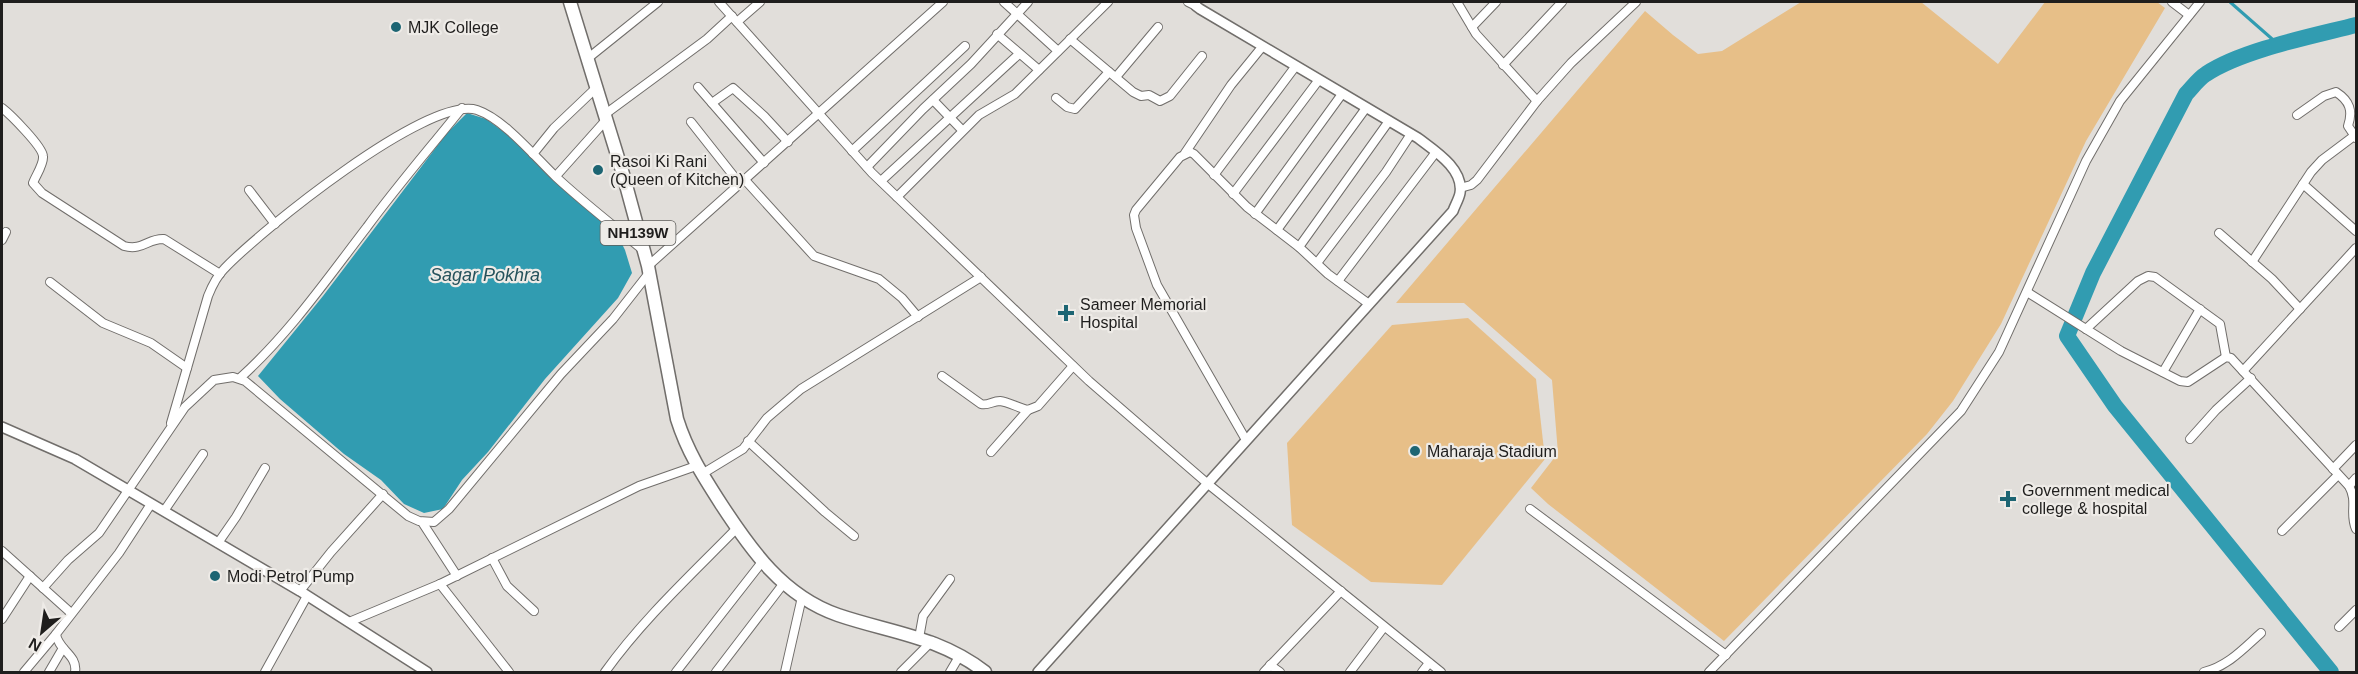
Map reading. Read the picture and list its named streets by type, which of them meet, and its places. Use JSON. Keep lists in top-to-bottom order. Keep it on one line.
{"streets":{"highway":["NH139W"]},"water":["Sagar Pokhra"],"places":{"other":["MJK College","Rasoi Ki Rani (Queen of Kitchen)","Maharaja Stadium","Modi Petrol Pump"],"health":["Sameer Memorial Hospital","Government medical college & hospital"]},"north":"bottom left"}
